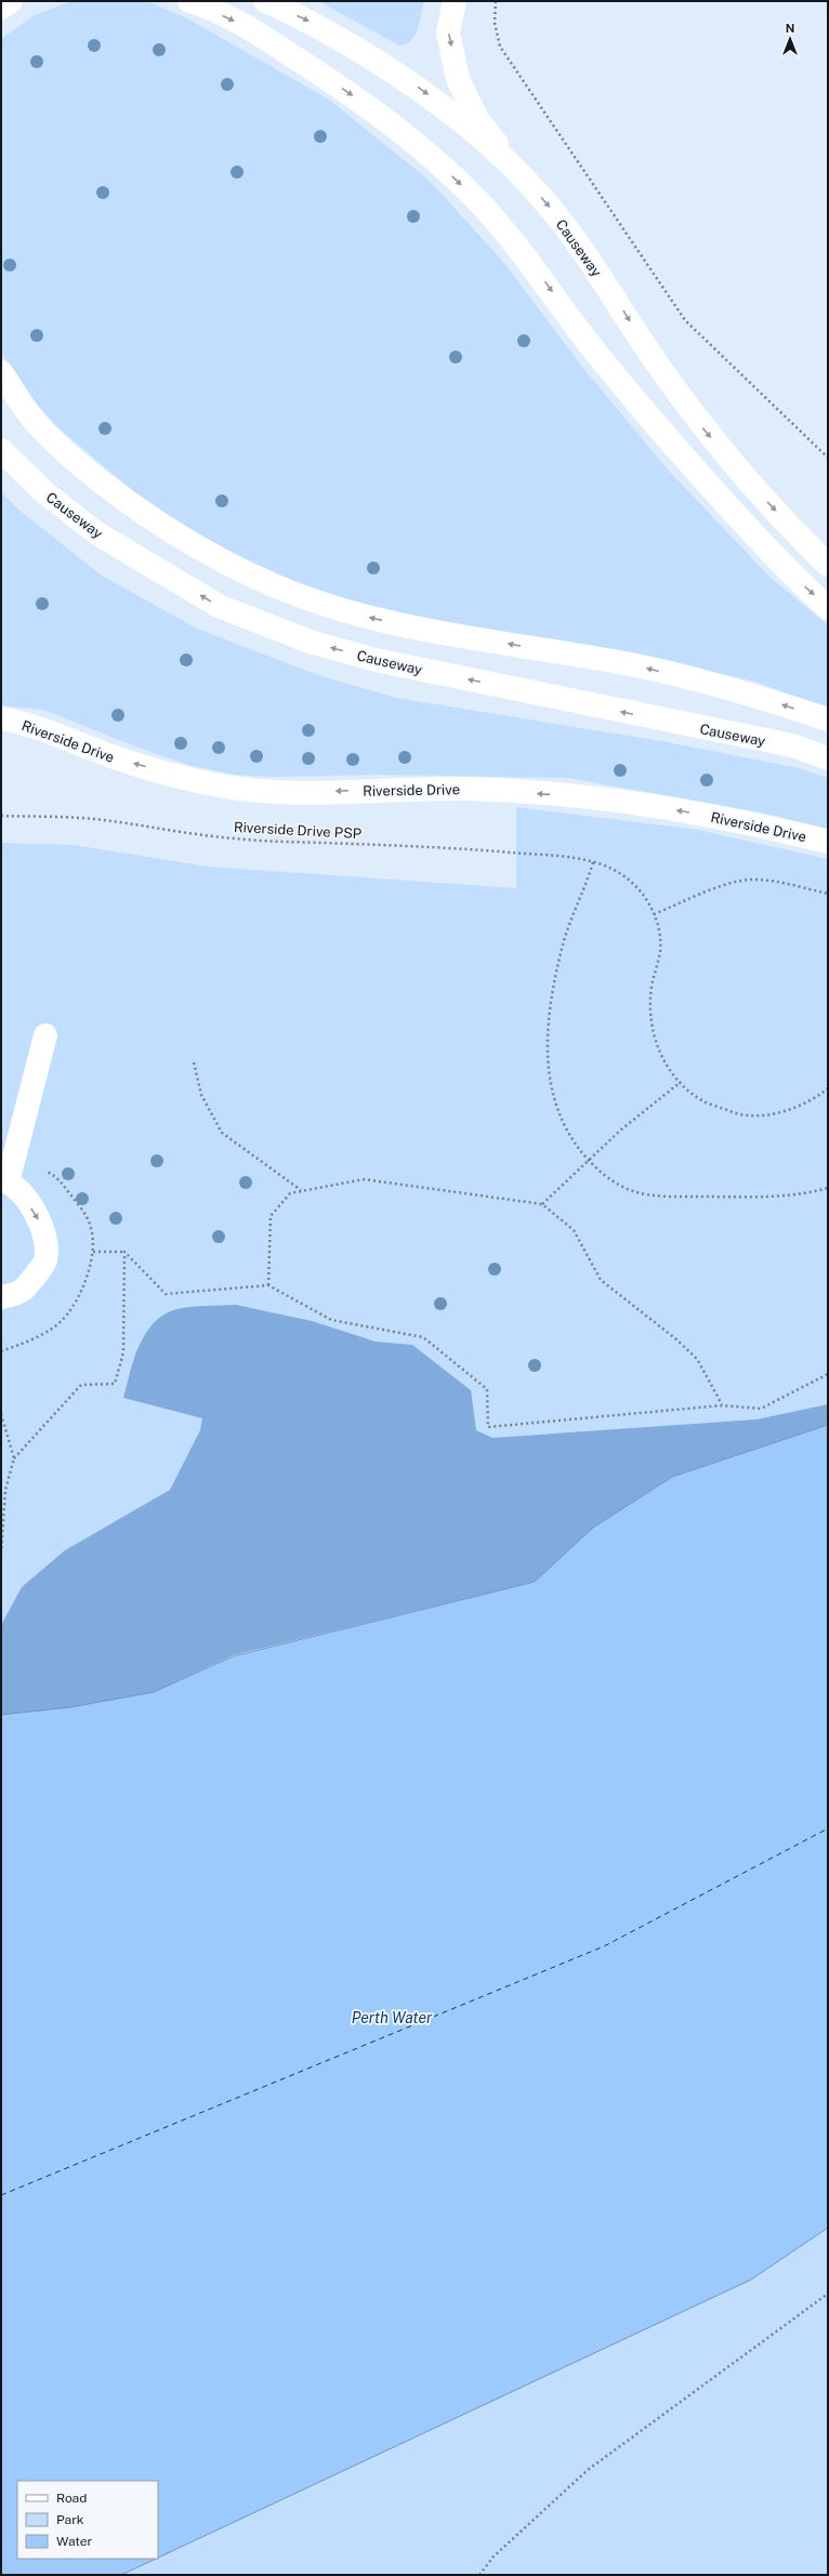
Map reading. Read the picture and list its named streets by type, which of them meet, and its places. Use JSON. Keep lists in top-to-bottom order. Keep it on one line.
{"streets":{"main road":["Causeway","Riverside Drive"],"path":["Riverside Drive PSP"]},"water":["Perth Water"],"legend":["Road","Park","Water"],"north":"top"}
